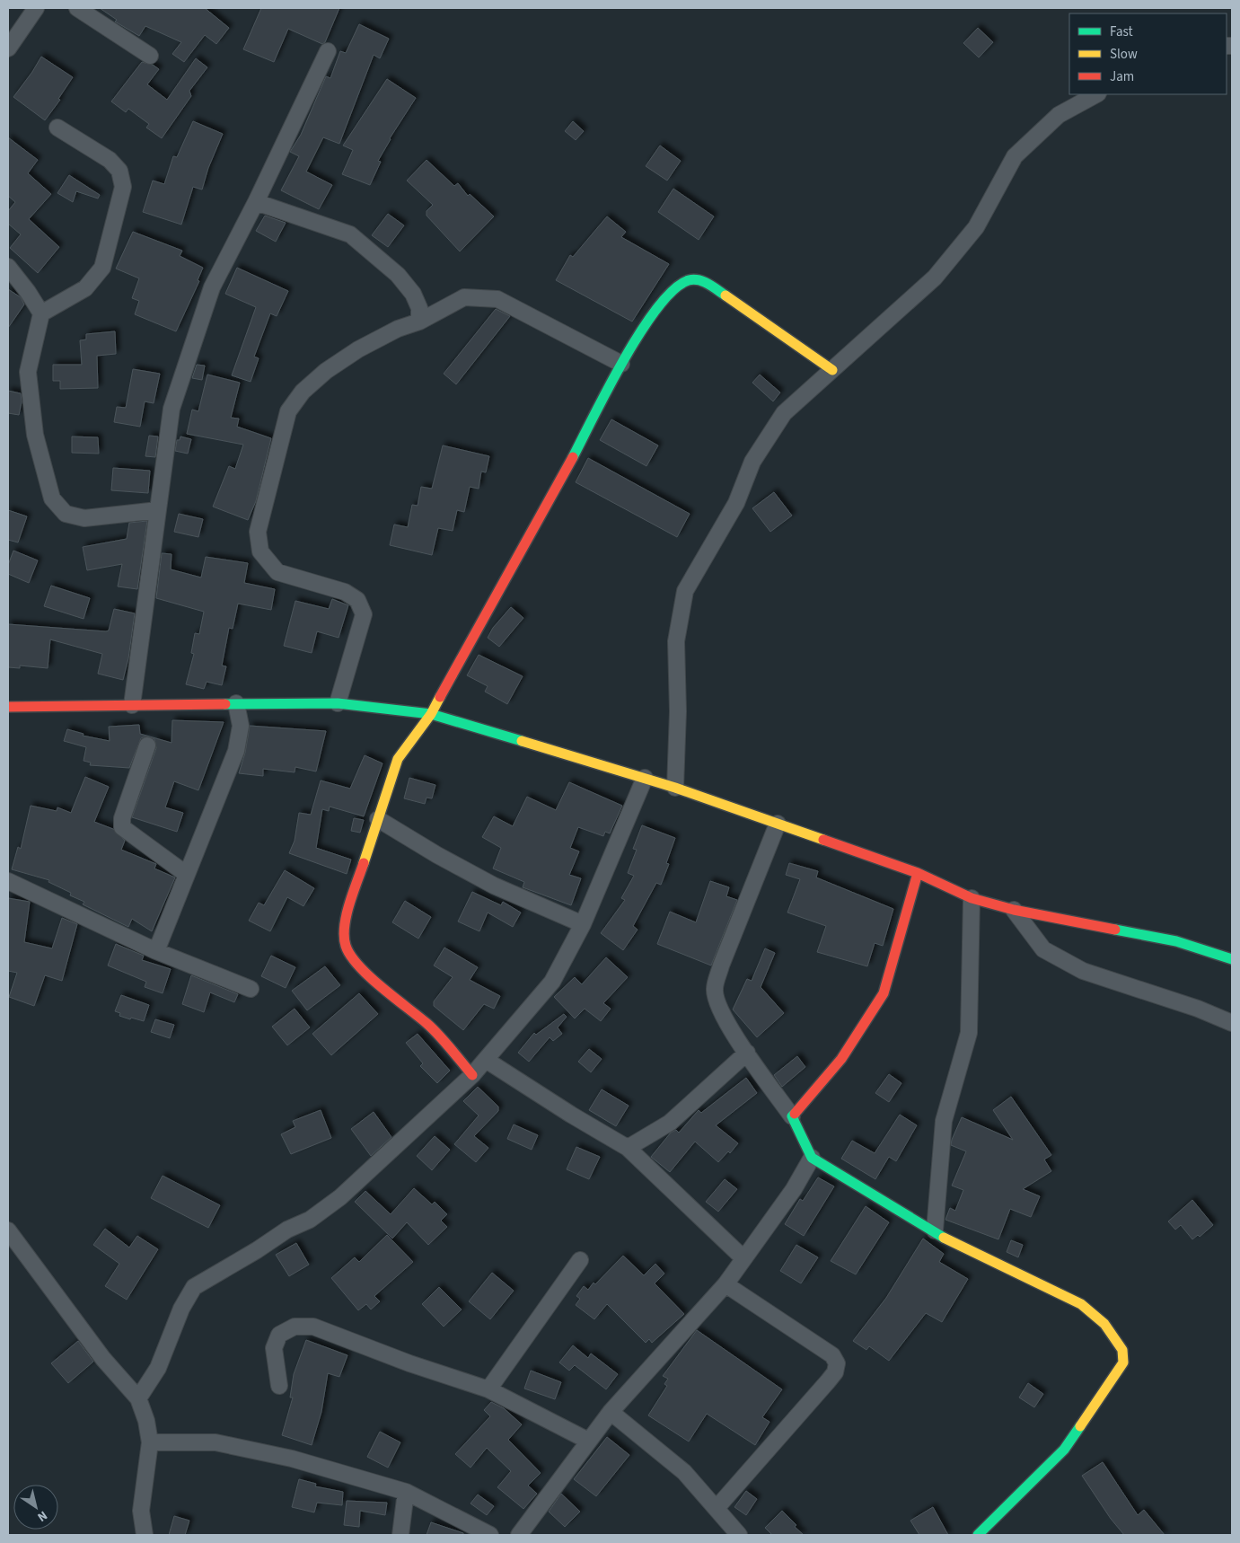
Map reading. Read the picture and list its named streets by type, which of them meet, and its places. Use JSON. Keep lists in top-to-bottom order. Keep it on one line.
{"legend":["Fast","Slow","Jam"],"north":"bottom right"}
